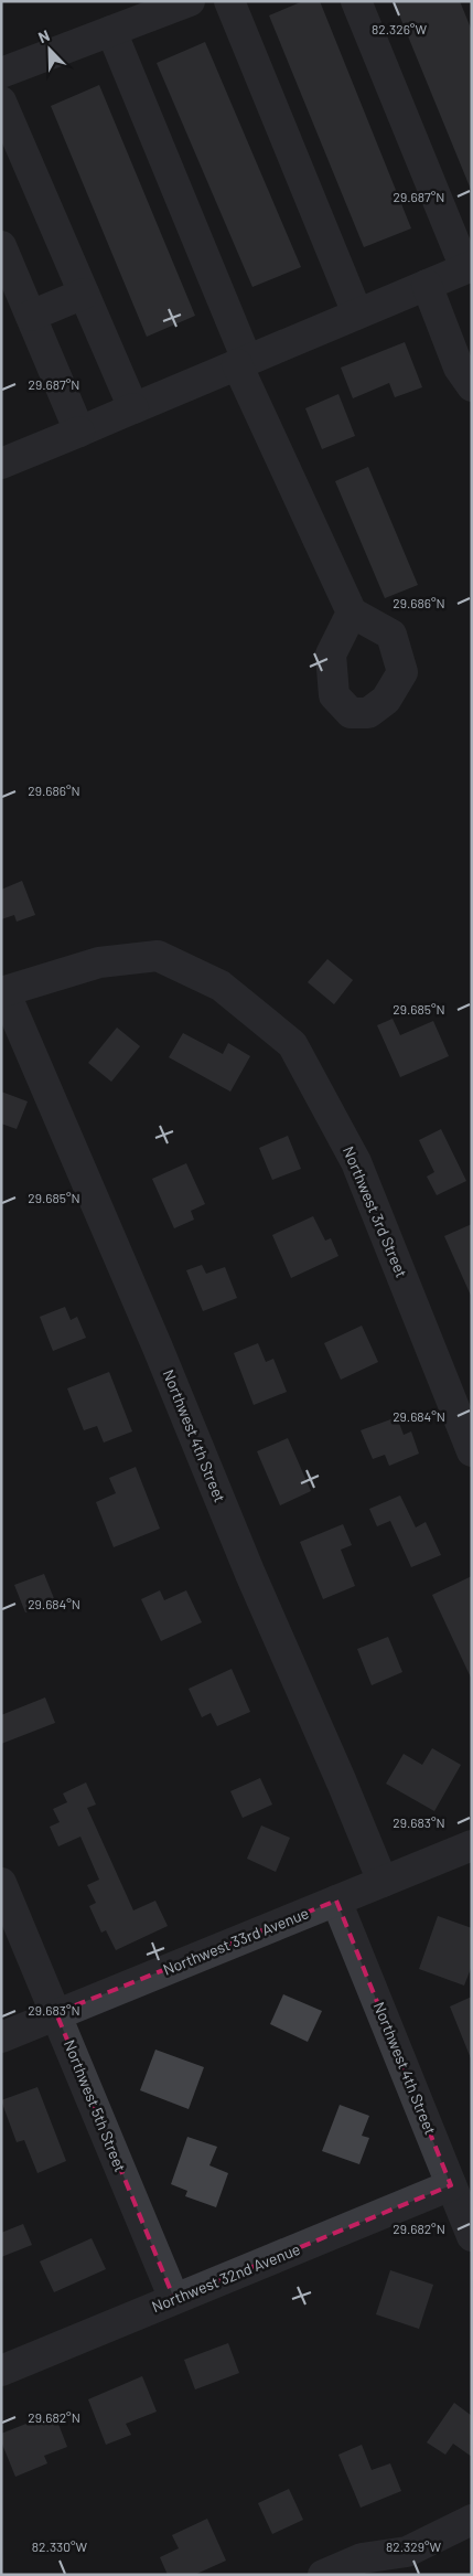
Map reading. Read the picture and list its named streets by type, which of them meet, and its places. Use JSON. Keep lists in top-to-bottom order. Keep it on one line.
{"streets":{"street":["Northwest 3rd Street","Northwest 4th Street","Northwest 33rd Avenue","Northwest 5th Street","Northwest 32nd Avenue"]},"crossings":[["Northwest 3rd Street","Northwest 4th Street"],["Northwest 4th Street","Northwest 33rd Avenue"],["Northwest 4th Street","Northwest 32nd Avenue"],["Northwest 33rd Avenue","Northwest 5th Street"],["Northwest 5th Street","Northwest 32nd Avenue"]],"north":"top left","coordinates":["82.326°W","29.687°N","29.686°N","29.685°N","29.684°N","29.683°N","29.682°N","82.330°W","82.329°W"]}
